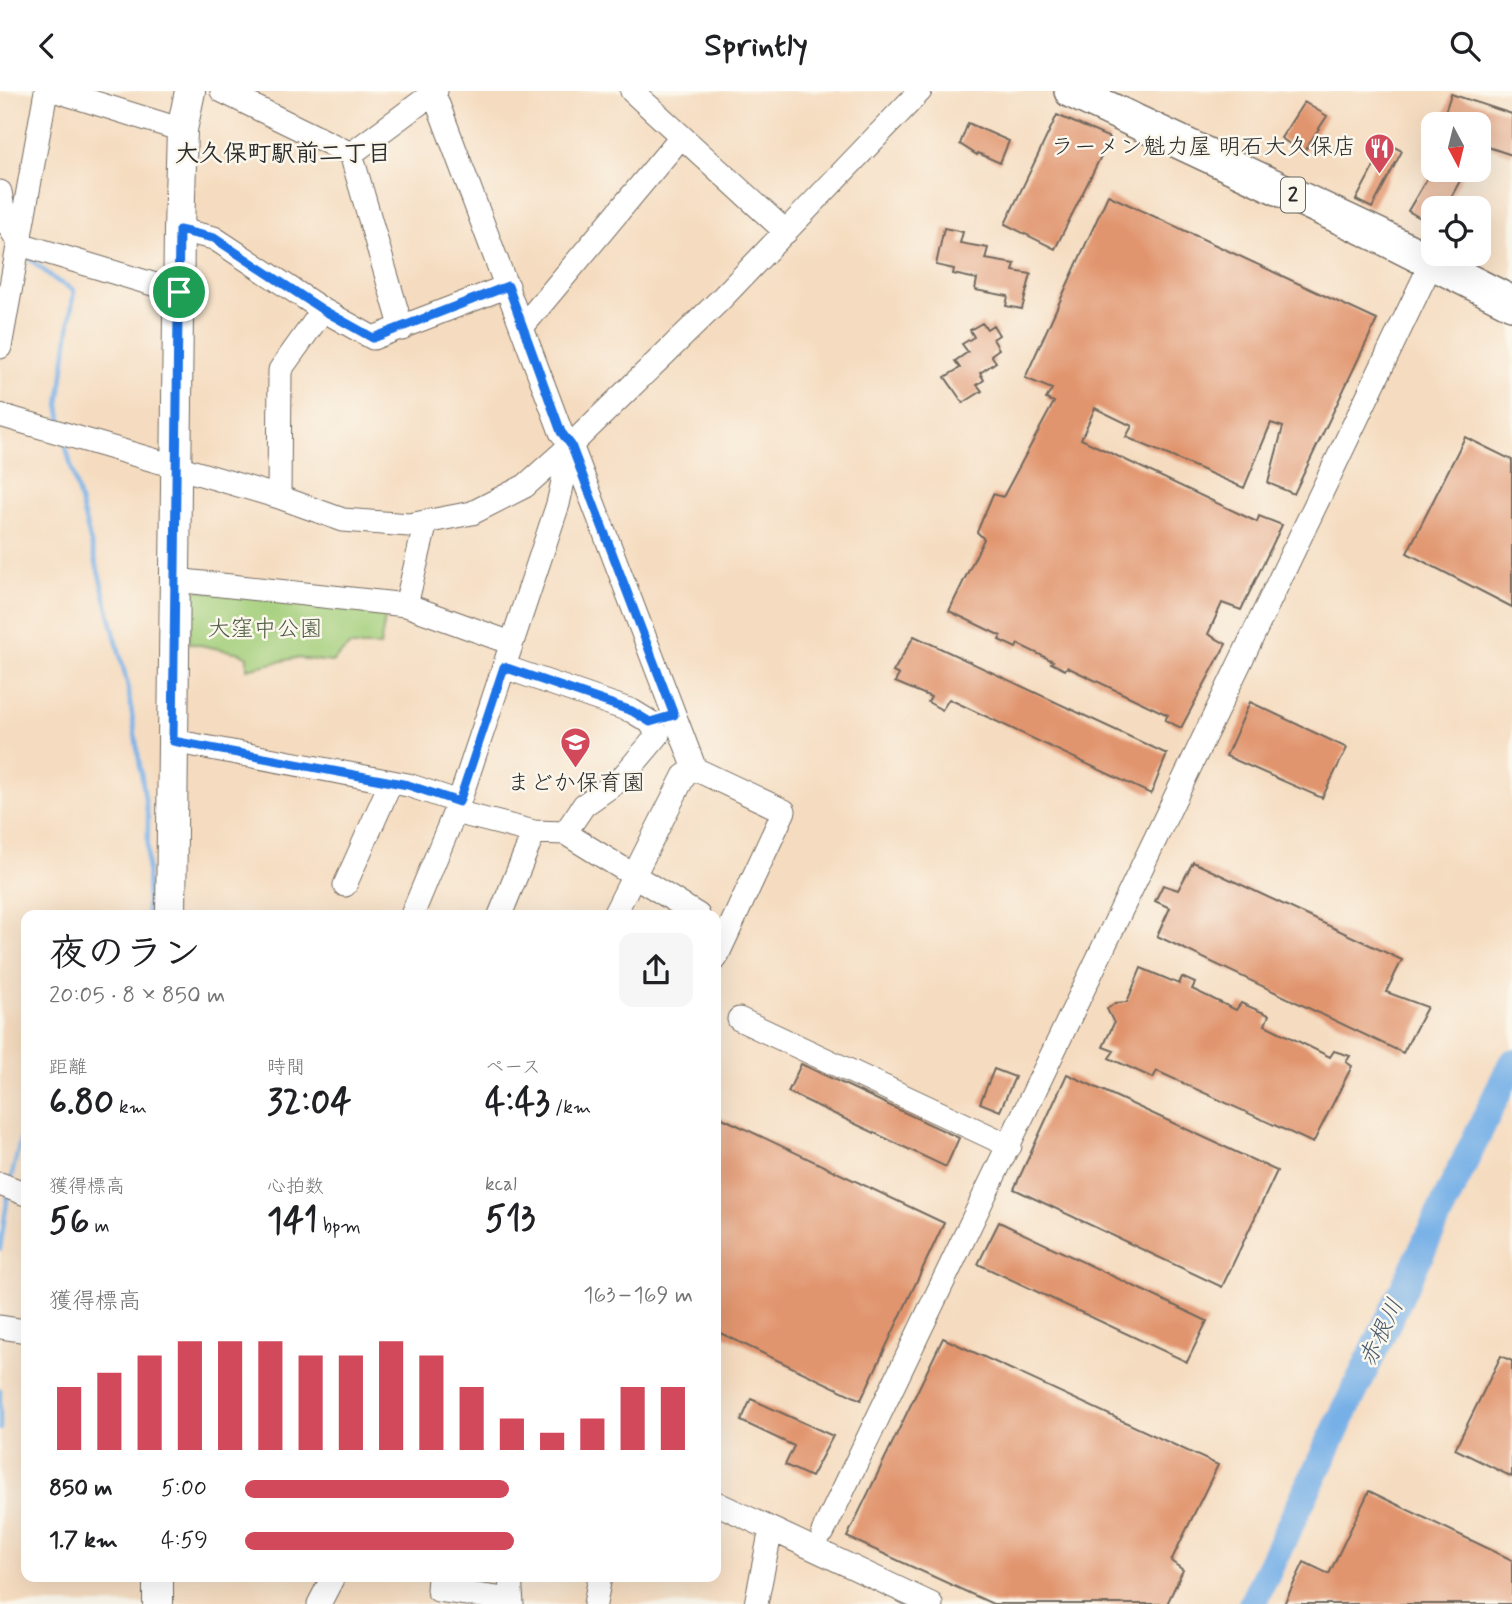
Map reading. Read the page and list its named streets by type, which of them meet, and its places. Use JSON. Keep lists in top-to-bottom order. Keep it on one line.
{"streets":{"highway":["2"]},"districts":["大久保町駅前二丁目"],"water":["赤根川"],"parks":["大窪中公園"],"places":{"restaurant":["ラーメン魁力屋 明石大久保店"],"school or university":["まどか保育園"]},"north":"bottom","page":{"header":"Sprintly","heading":["夜のラン","20:05 · 8 × 850 m"],"stats":[["距離","6.80 km"],["時間","32:04"],["ペース","4:43 /km"],["獲得標高","56 m"],["心拍数","141 bpm"],["kcal","513"]],"chart":["獲得標高","163–169 m"],"list":[{"name":"850 m","note":"5:00"},{"name":"1.7 km","note":"4:59"}]}}
